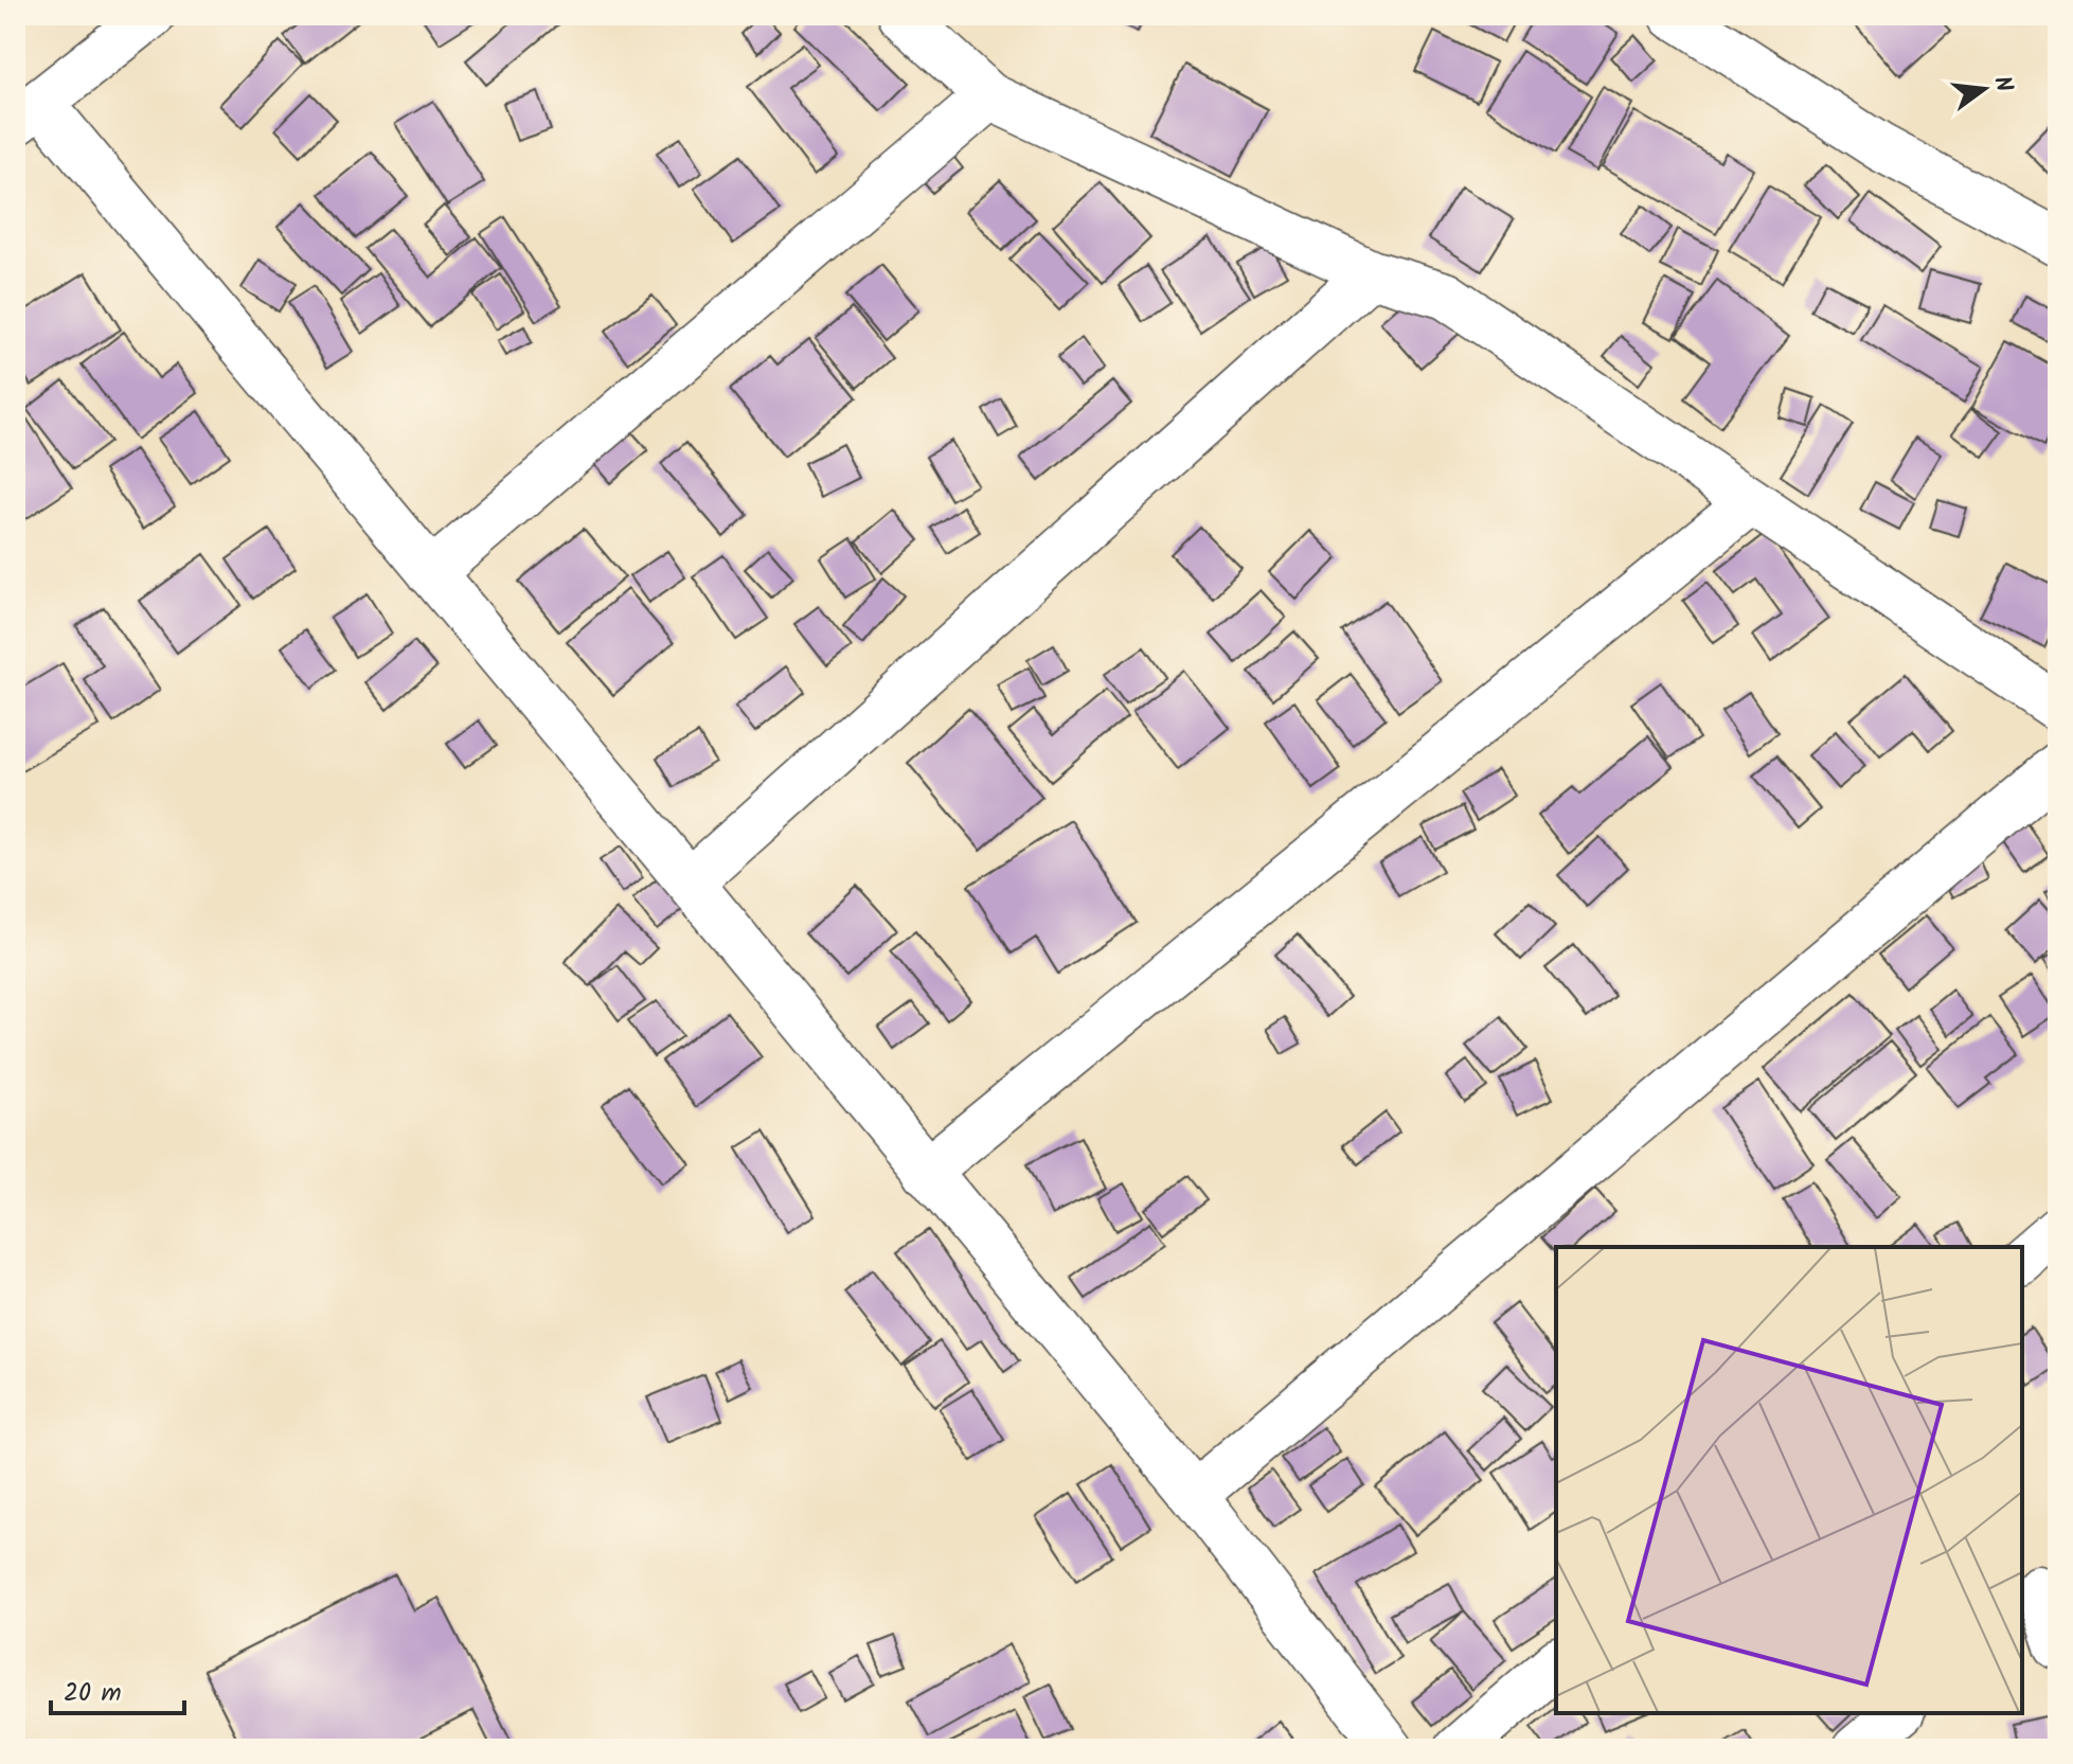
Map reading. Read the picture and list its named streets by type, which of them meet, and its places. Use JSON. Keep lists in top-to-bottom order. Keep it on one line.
{"scale_bar":"20 m","north":"right"}
